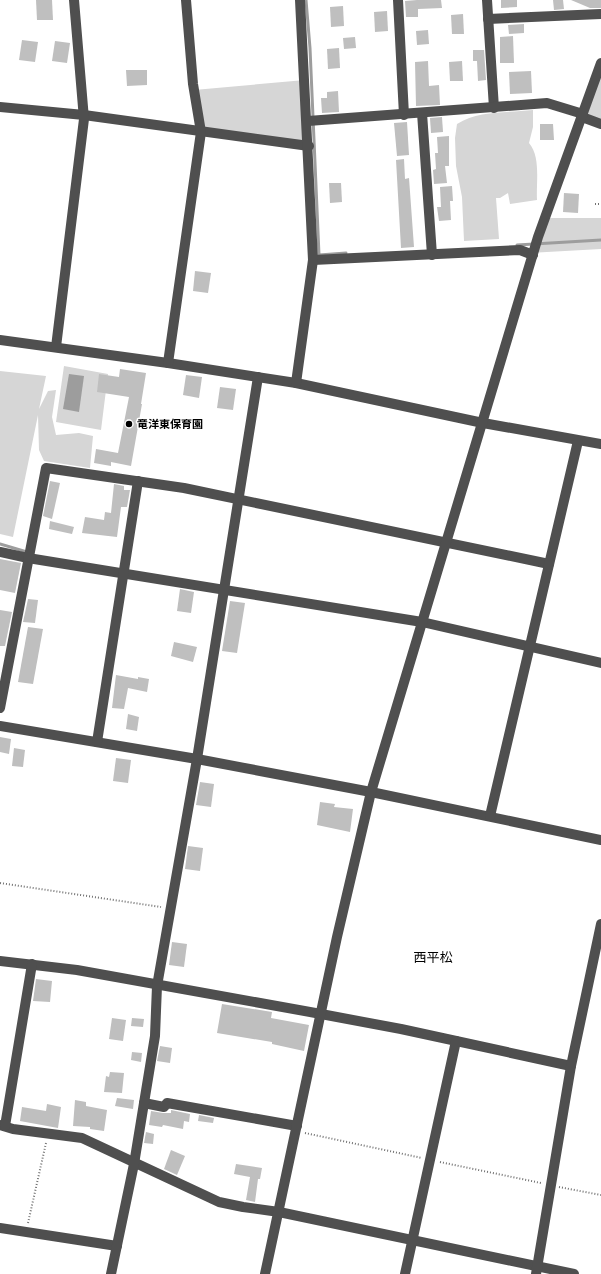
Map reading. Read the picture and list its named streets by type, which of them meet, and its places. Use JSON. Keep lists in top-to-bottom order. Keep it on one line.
{"districts":["西平松"],"places":["竜洋東保育園"]}
